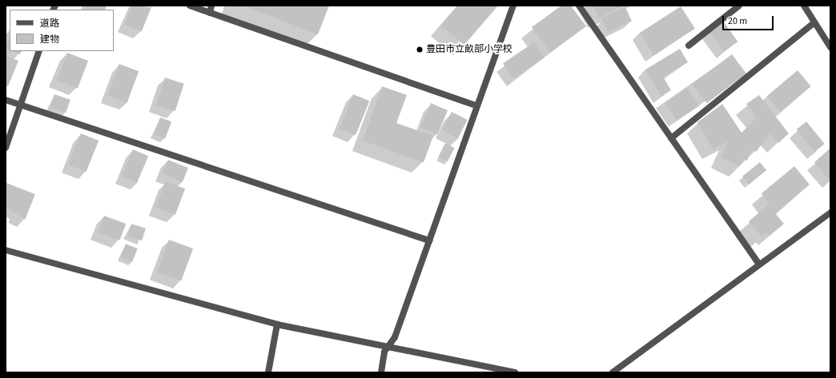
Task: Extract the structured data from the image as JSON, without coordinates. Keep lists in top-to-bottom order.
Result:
{
  "places": ["豊田市立畝部小学校"],
  "legend": ["道路", "建物"],
  "scale_bar": "20 m"
}
